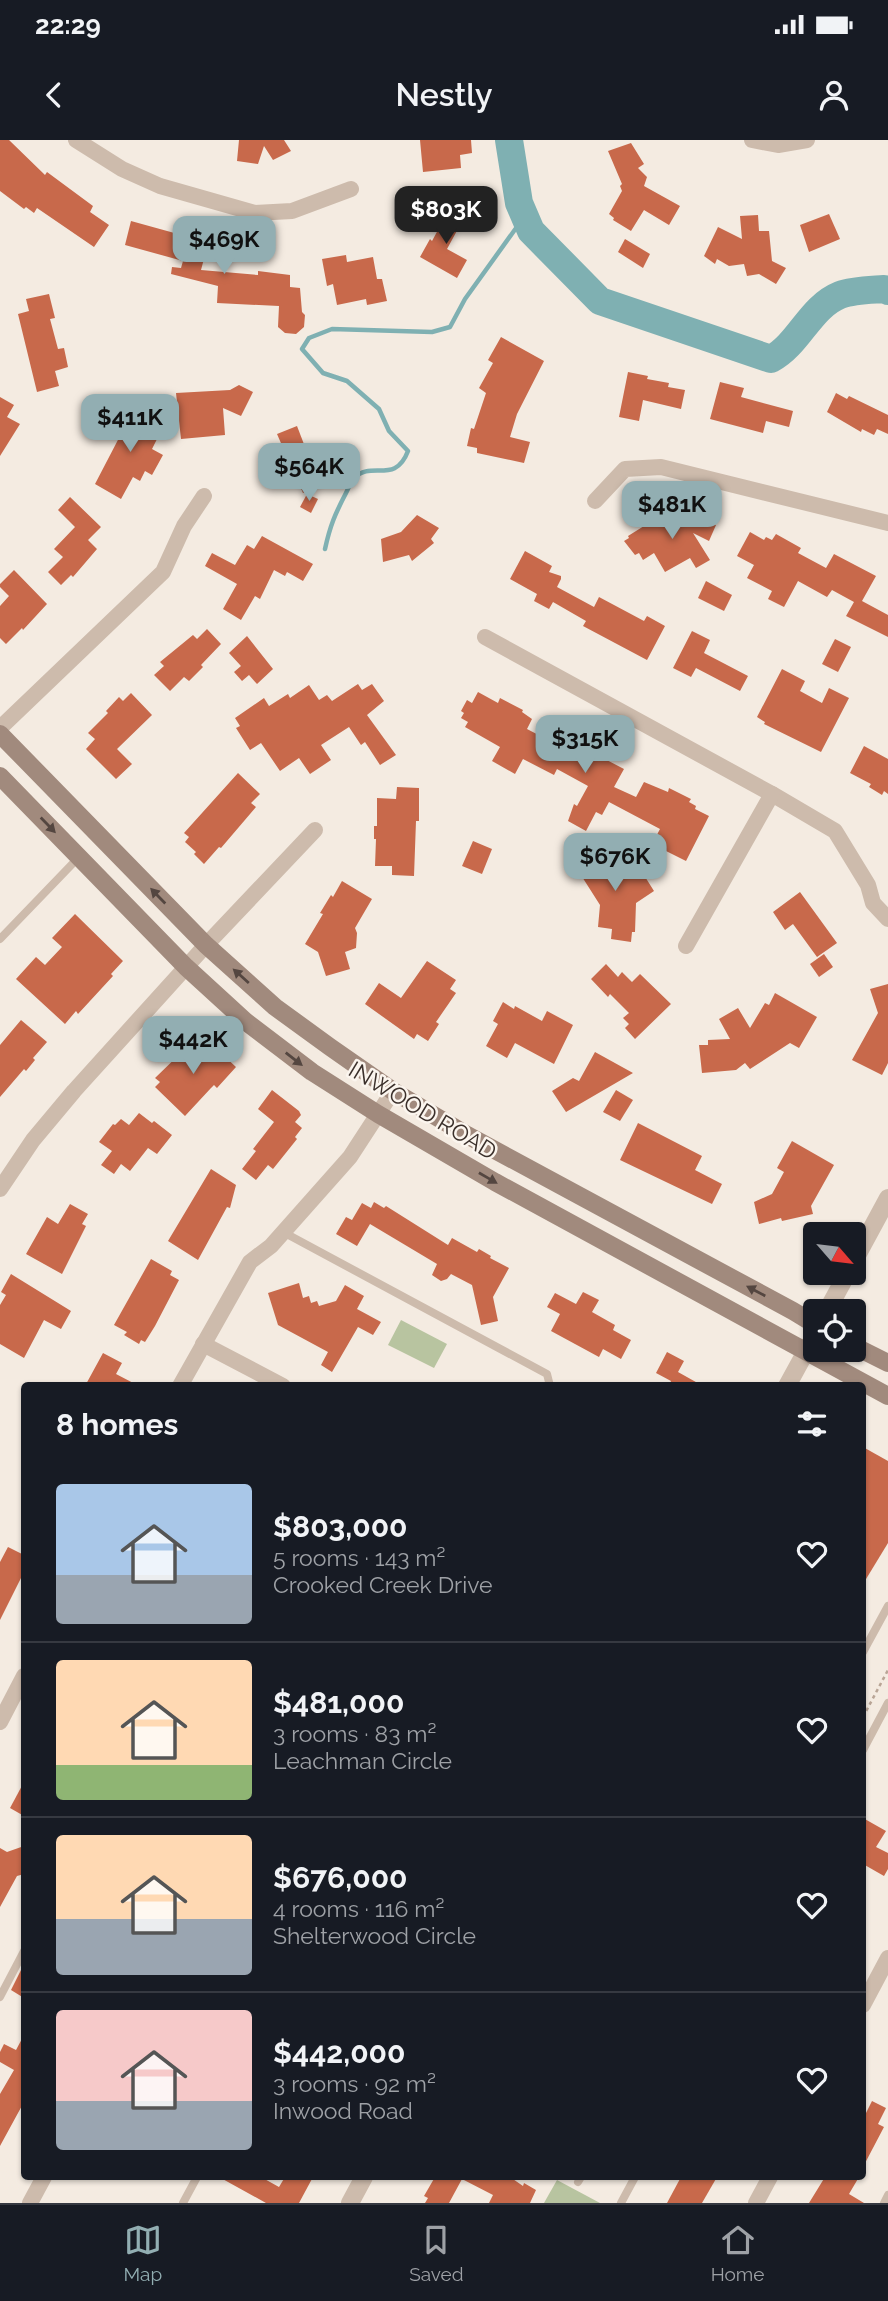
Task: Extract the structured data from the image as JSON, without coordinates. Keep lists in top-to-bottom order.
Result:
{
  "streets": {
    "main road": ["INWOOD ROAD"]
  },
  "north": "bottom right",
  "page": {
    "status": "22:29",
    "header": "Nestly",
    "price": [
      "$803K",
      "$469K",
      "$411K",
      "$564K",
      "$481K",
      "$315K",
      "$676K",
      "$442K"
    ],
    "heading": "8 homes",
    "list": [
      {
        "name": "$803,000",
        "note": "5 rooms · 143 m² · Crooked Creek Drive"
      },
      {
        "name": "$481,000",
        "note": "3 rooms · 83 m² · Leachman Circle"
      },
      {
        "name": "$676,000",
        "note": "4 rooms · 116 m² · Shelterwood Circle"
      },
      {
        "name": "$442,000",
        "note": "3 rooms · 92 m² · Inwood Road"
      }
    ],
    "tabs": ["Map", "Saved", "Home"]
  }
}
